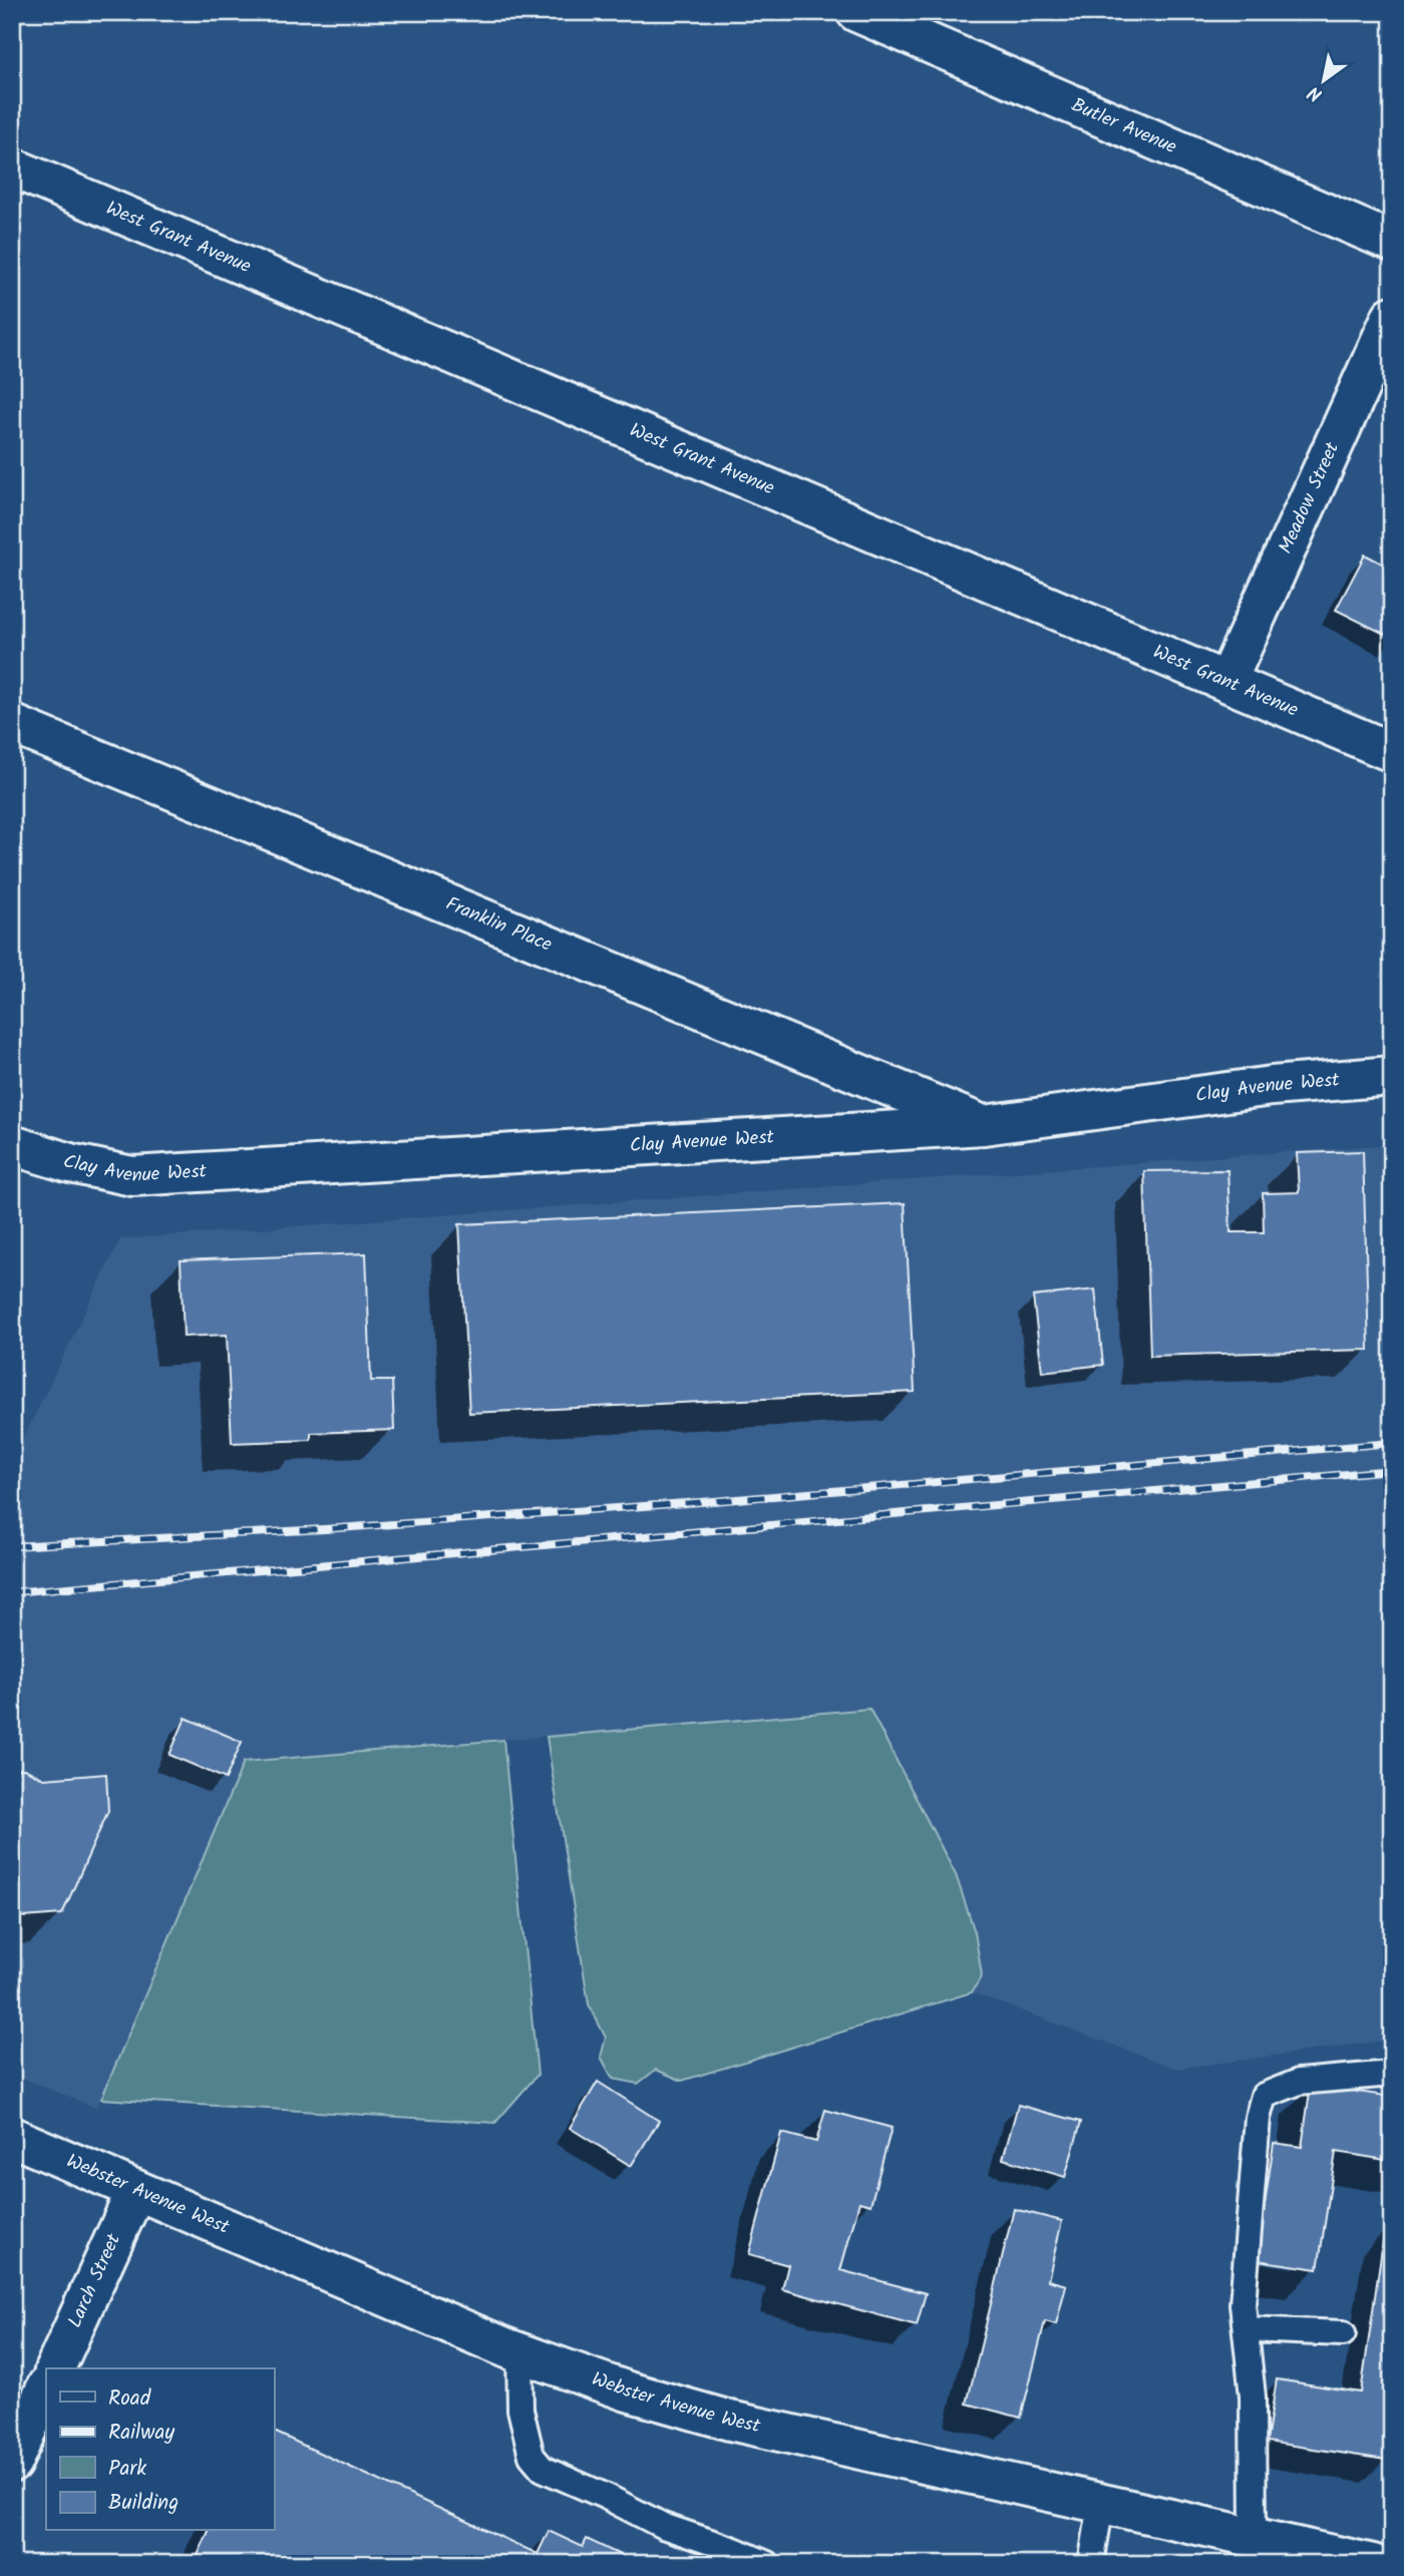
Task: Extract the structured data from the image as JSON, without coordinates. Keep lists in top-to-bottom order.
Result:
{
  "streets": {
    "street": [
      "Butler Avenue",
      "West Grant Avenue",
      "Meadow Street",
      "Franklin Place",
      "Clay Avenue West",
      "Webster Avenue West",
      "Larch Street"
    ]
  },
  "crossings": [
    ["West Grant Avenue", "Meadow Street"],
    ["Franklin Place", "Clay Avenue West"],
    ["Webster Avenue West", "Larch Street"]
  ],
  "legend": [
    "Road",
    "Railway",
    "Park",
    "Building"
  ],
  "north": "bottom left"
}
